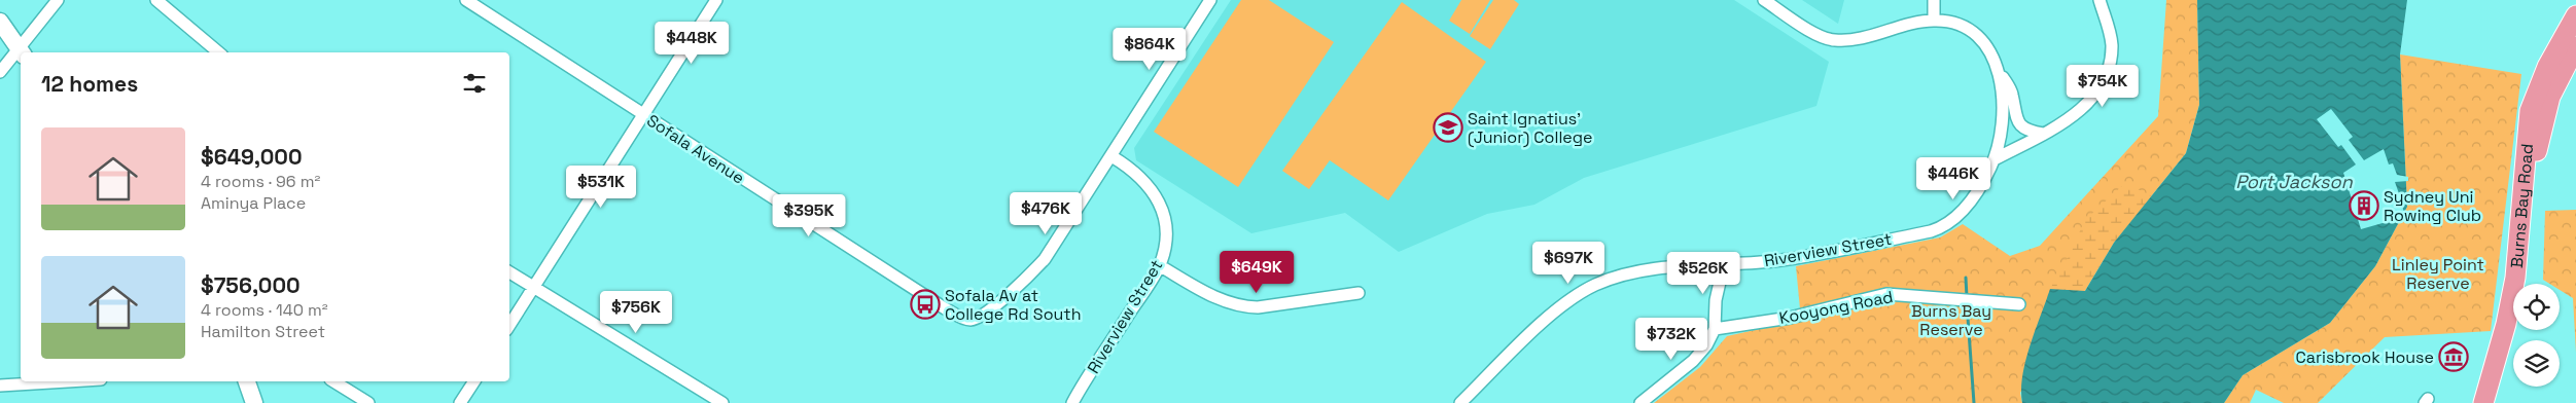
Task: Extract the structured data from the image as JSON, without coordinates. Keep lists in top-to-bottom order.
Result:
{
  "streets": {
    "main road": ["Burns Bay Road"],
    "street": ["Sofala Avenue", "Riverview Street", "Kooyong Road"]
  },
  "crossings": [
    ["Sofala Avenue", "Riverview Street"]
  ],
  "water": ["Port Jackson"],
  "parks": ["Linley Point Reserve", "Burns Bay Reserve"],
  "places": {
    "school or university": ["Saint Ignatius' (Junior) College"],
    "building": ["Sydney Uni Rowing Club"],
    "bus stop": ["Sofala Av at College Rd South"],
    "museum": ["Carisbrook House"]
  },
  "page": {
    "price": [
      "$448K",
      "$864K",
      "$754K",
      "$446K",
      "$531K",
      "$476K",
      "$395K",
      "$697K",
      "$649K",
      "$526K",
      "$756K",
      "$732K"
    ],
    "heading": "12 homes",
    "list": [
      {
        "name": "$649,000",
        "note": "4 rooms · 96 m² · Aminya Place"
      },
      {
        "name": "$756,000",
        "note": "4 rooms · 140 m² · Hamilton Street"
      }
    ]
  }
}
